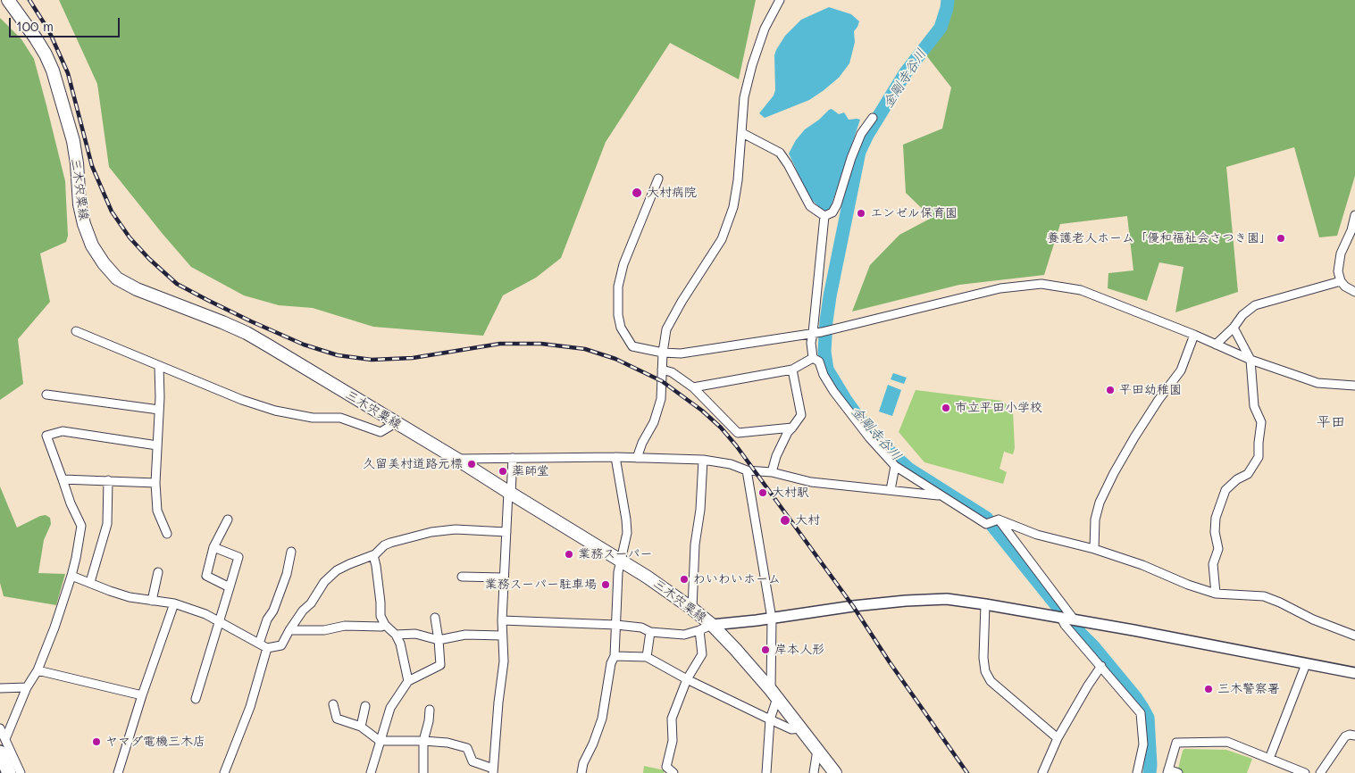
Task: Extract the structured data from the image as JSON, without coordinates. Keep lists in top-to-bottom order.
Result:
{
  "streets": {
    "main road": ["三木宍粟線"]
  },
  "districts": ["平田"],
  "water": ["金剛寺谷川"],
  "places": [
    "大村病院",
    "エンゼル保育園",
    "養護老人ホーム「優和福祉会さつき園」",
    "平田幼稚園",
    "市立平田小学校",
    "久留美村道路元標",
    "薬師堂",
    "大村駅",
    "大村",
    "業務スーパー",
    "わいわいホーム",
    "業務スーパー駐車場",
    "岸本人形",
    "三木警察署",
    "ヤマダ電機三木店"
  ],
  "scale_bar": "100 m"
}
